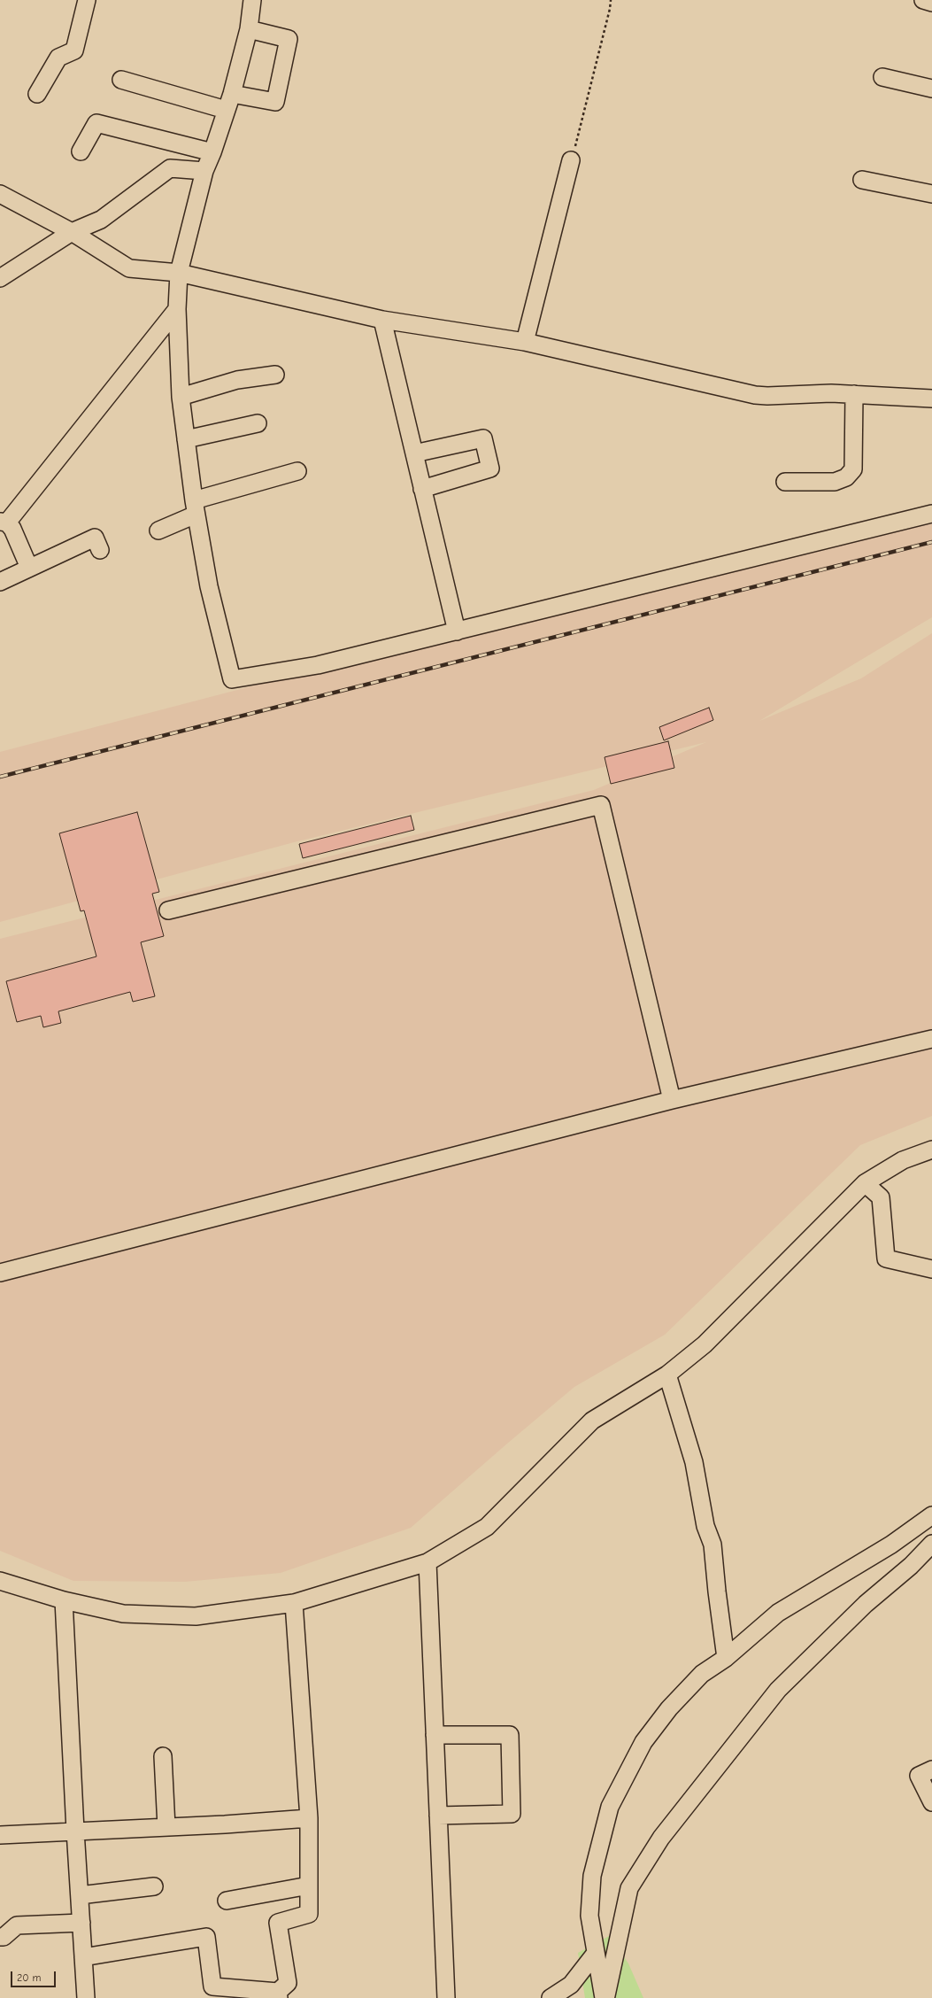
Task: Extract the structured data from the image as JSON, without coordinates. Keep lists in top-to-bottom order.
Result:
{
  "scale_bar": "20 m"
}
